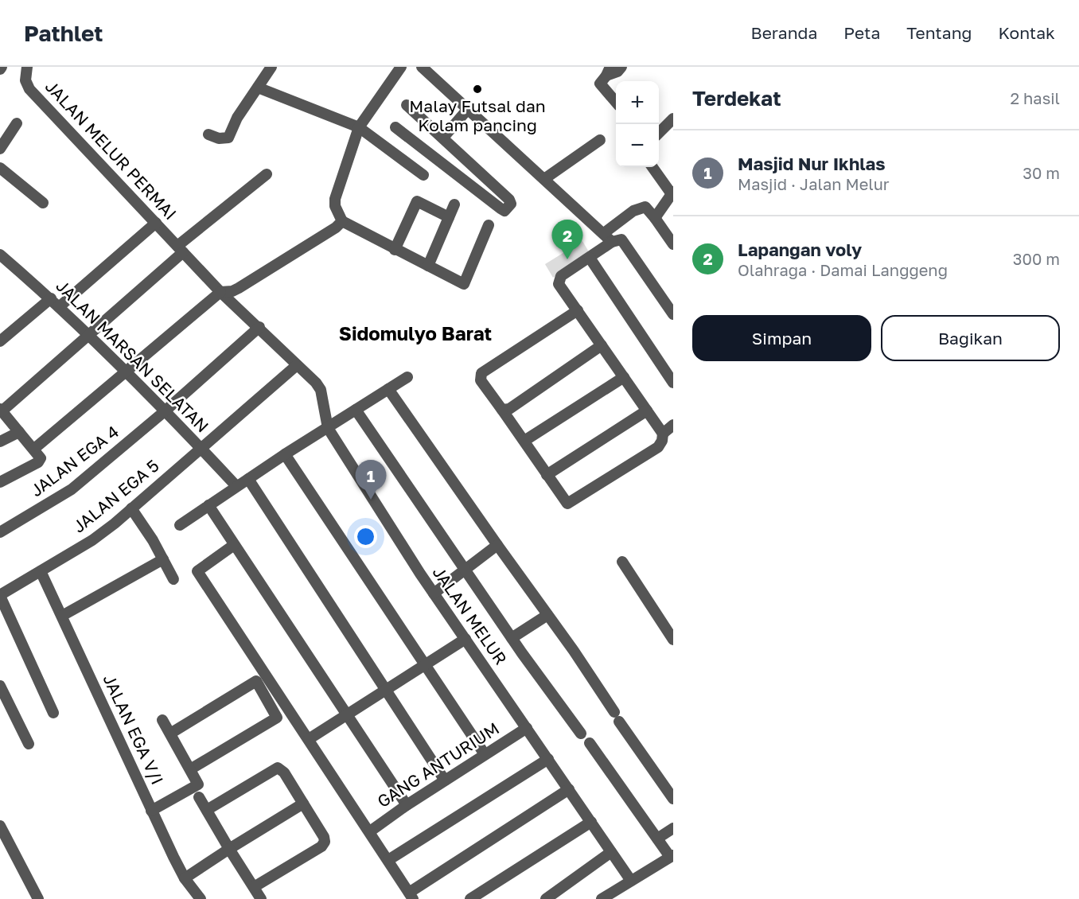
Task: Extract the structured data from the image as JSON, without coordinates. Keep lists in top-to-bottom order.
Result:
{
  "streets": {
    "street": [
      "JALAN MELUR PERMAI",
      "JALAN MARSAN SELATAN",
      "JALAN EGA 4",
      "JALAN EGA 5",
      "JALAN MELUR",
      "JALAN EGA V/I",
      "GANG ANTURIUM"
    ]
  },
  "crossings": [
    ["JALAN MELUR PERMAI", "JALAN MELUR"],
    ["JALAN MARSAN SELATAN", "JALAN EGA 4"],
    ["JALAN MARSAN SELATAN", "JALAN EGA 5"],
    ["JALAN EGA 4", "JALAN MELUR"],
    ["JALAN EGA 5", "JALAN MELUR"],
    ["JALAN EGA 5", "JALAN EGA V/I"],
    ["JALAN MELUR", "GANG ANTURIUM"]
  ],
  "districts": ["Sidomulyo Barat"],
  "places": ["Malay Futsal dan Kolam pancing"],
  "page": {
    "header": "Pathlet",
    "nav": [
      "Beranda",
      "Peta",
      "Tentang",
      "Kontak"
    ],
    "heading": ["Terdekat", "2 hasil"],
    "map_buttons": ["+", "−"],
    "list": [
      {
        "mark": "1",
        "name": "Masjid Nur Ikhlas",
        "note": "Masjid · Jalan Melur",
        "value": "30 m"
      },
      {
        "mark": "2",
        "name": "Lapangan voly",
        "note": "Olahraga · Damai Langgeng",
        "value": "300 m"
      }
    ],
    "pins": ["2", "1"],
    "buttons": ["Simpan", "Bagikan"]
  }
}
